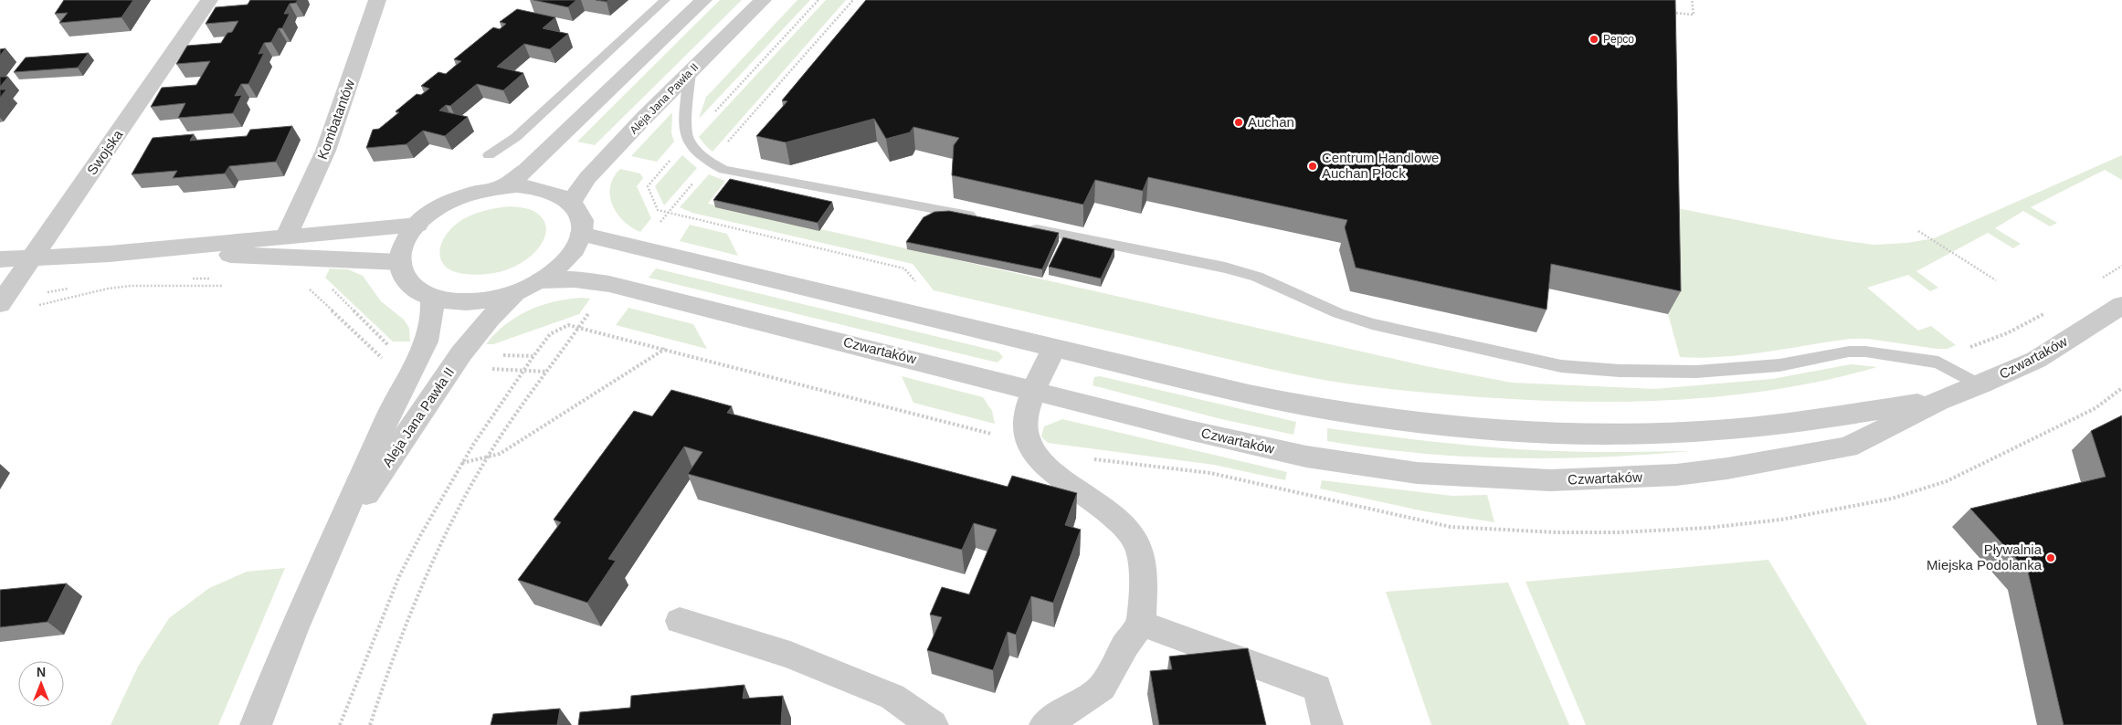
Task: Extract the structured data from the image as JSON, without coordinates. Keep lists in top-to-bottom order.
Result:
{
  "streets": {
    "street": [
      "Aleja Jana Pawła II",
      "Kombatantów",
      "Swojska",
      "Czwartaków"
    ]
  },
  "crossings": [
    ["Aleja Jana Pawła II", "Czwartaków"]
  ],
  "places": [
    "Pepco",
    "Auchan",
    "Centrum Handlowe Auchan Płock",
    "Pływalnia Miejska Podolanka"
  ],
  "north": "top"
}
